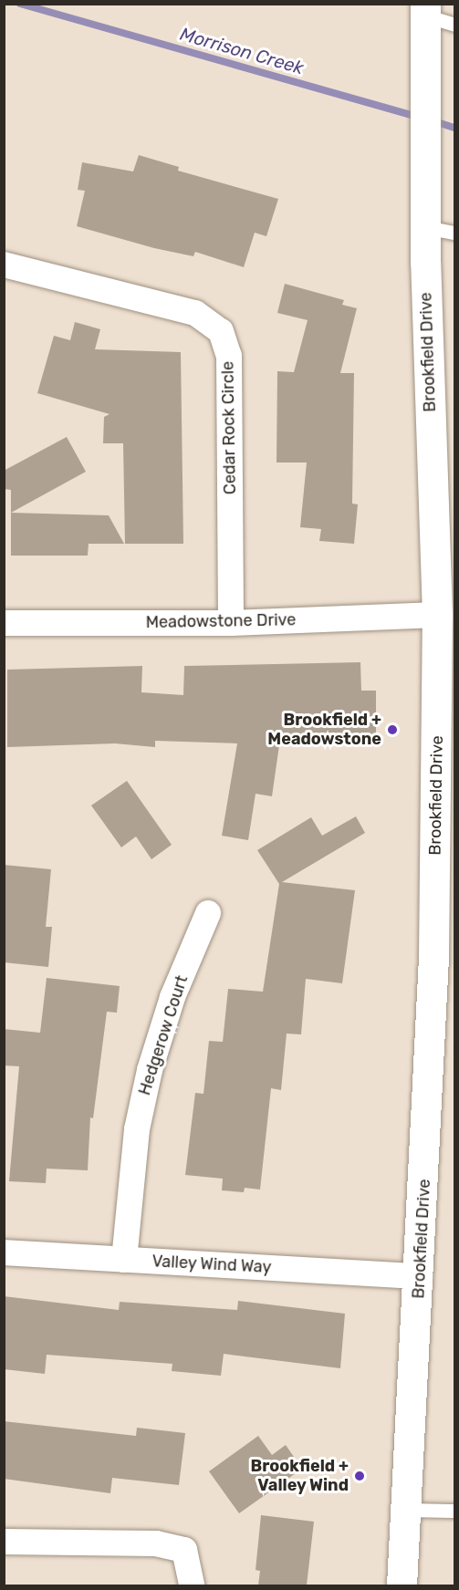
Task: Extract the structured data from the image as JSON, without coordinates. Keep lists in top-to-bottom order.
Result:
{
  "streets": {
    "street": [
      "Brookfield Drive",
      "Cedar Rock Circle",
      "Meadowstone Drive",
      "Hedgerow Court",
      "Valley Wind Way"
    ]
  },
  "crossings": [
    ["Brookfield Drive", "Meadowstone Drive"],
    ["Brookfield Drive", "Valley Wind Way"],
    ["Cedar Rock Circle", "Meadowstone Drive"],
    ["Hedgerow Court", "Valley Wind Way"]
  ],
  "water": ["Morrison Creek"],
  "places": ["Brookfield + Meadowstone", "Brookfield + Valley Wind"]
}
